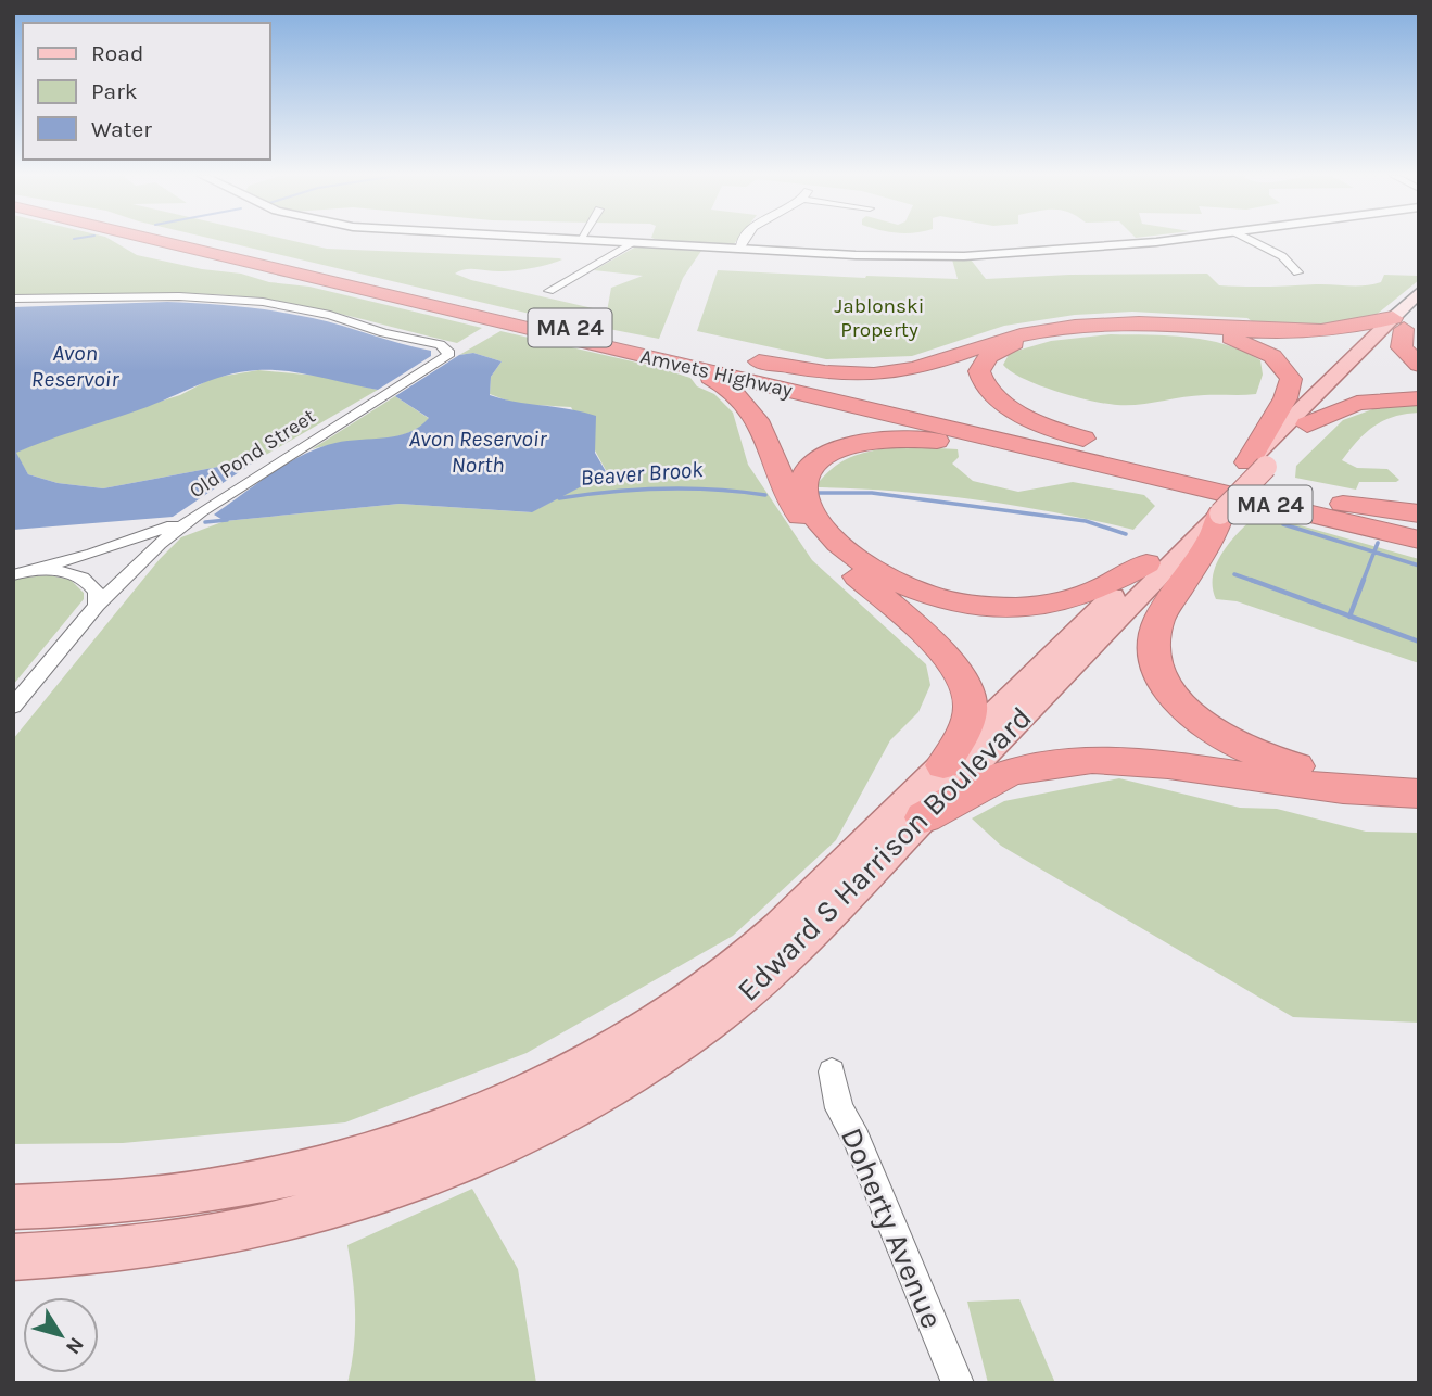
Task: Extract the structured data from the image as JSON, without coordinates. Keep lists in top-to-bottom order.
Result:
{
  "streets": {
    "highway": ["MA 24", "Amvets Highway"],
    "main road": ["Edward S Harrison Boulevard"],
    "street": ["Old Pond Street", "Doherty Avenue"]
  },
  "water": ["Avon Reservoir", "Avon Reservoir North", "Beaver Brook"],
  "parks": ["Jablonski Property"],
  "legend": ["Road", "Park", "Water"],
  "north": "bottom right"
}
